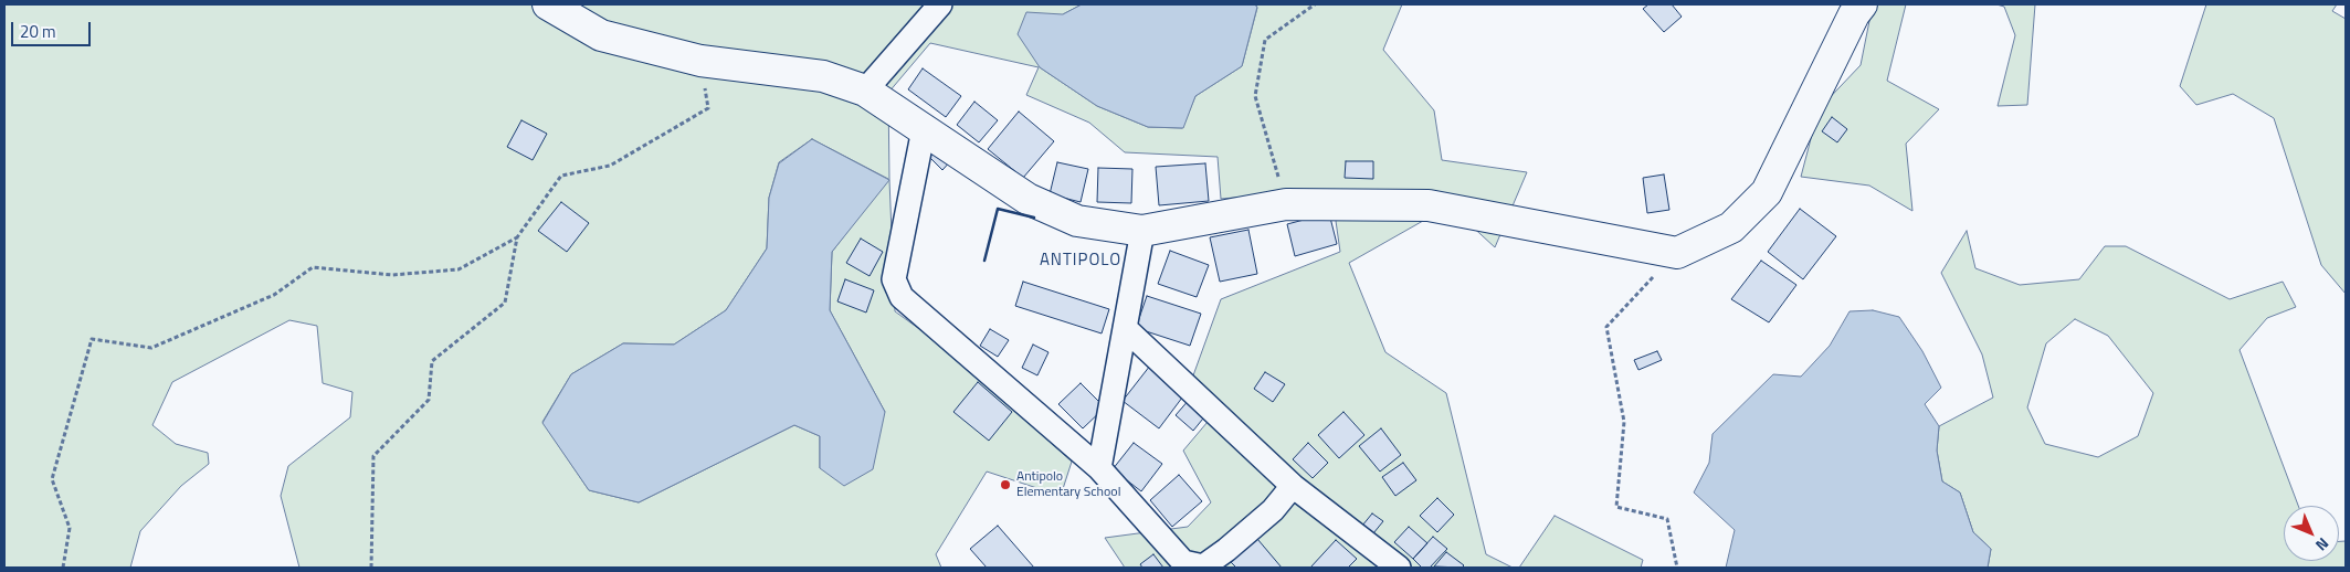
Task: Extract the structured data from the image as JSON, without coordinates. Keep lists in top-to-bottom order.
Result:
{
  "districts": ["ANTIPOLO"],
  "places": ["Antipolo Elementary School"],
  "scale_bar": "20 m",
  "north": "bottom right"
}
